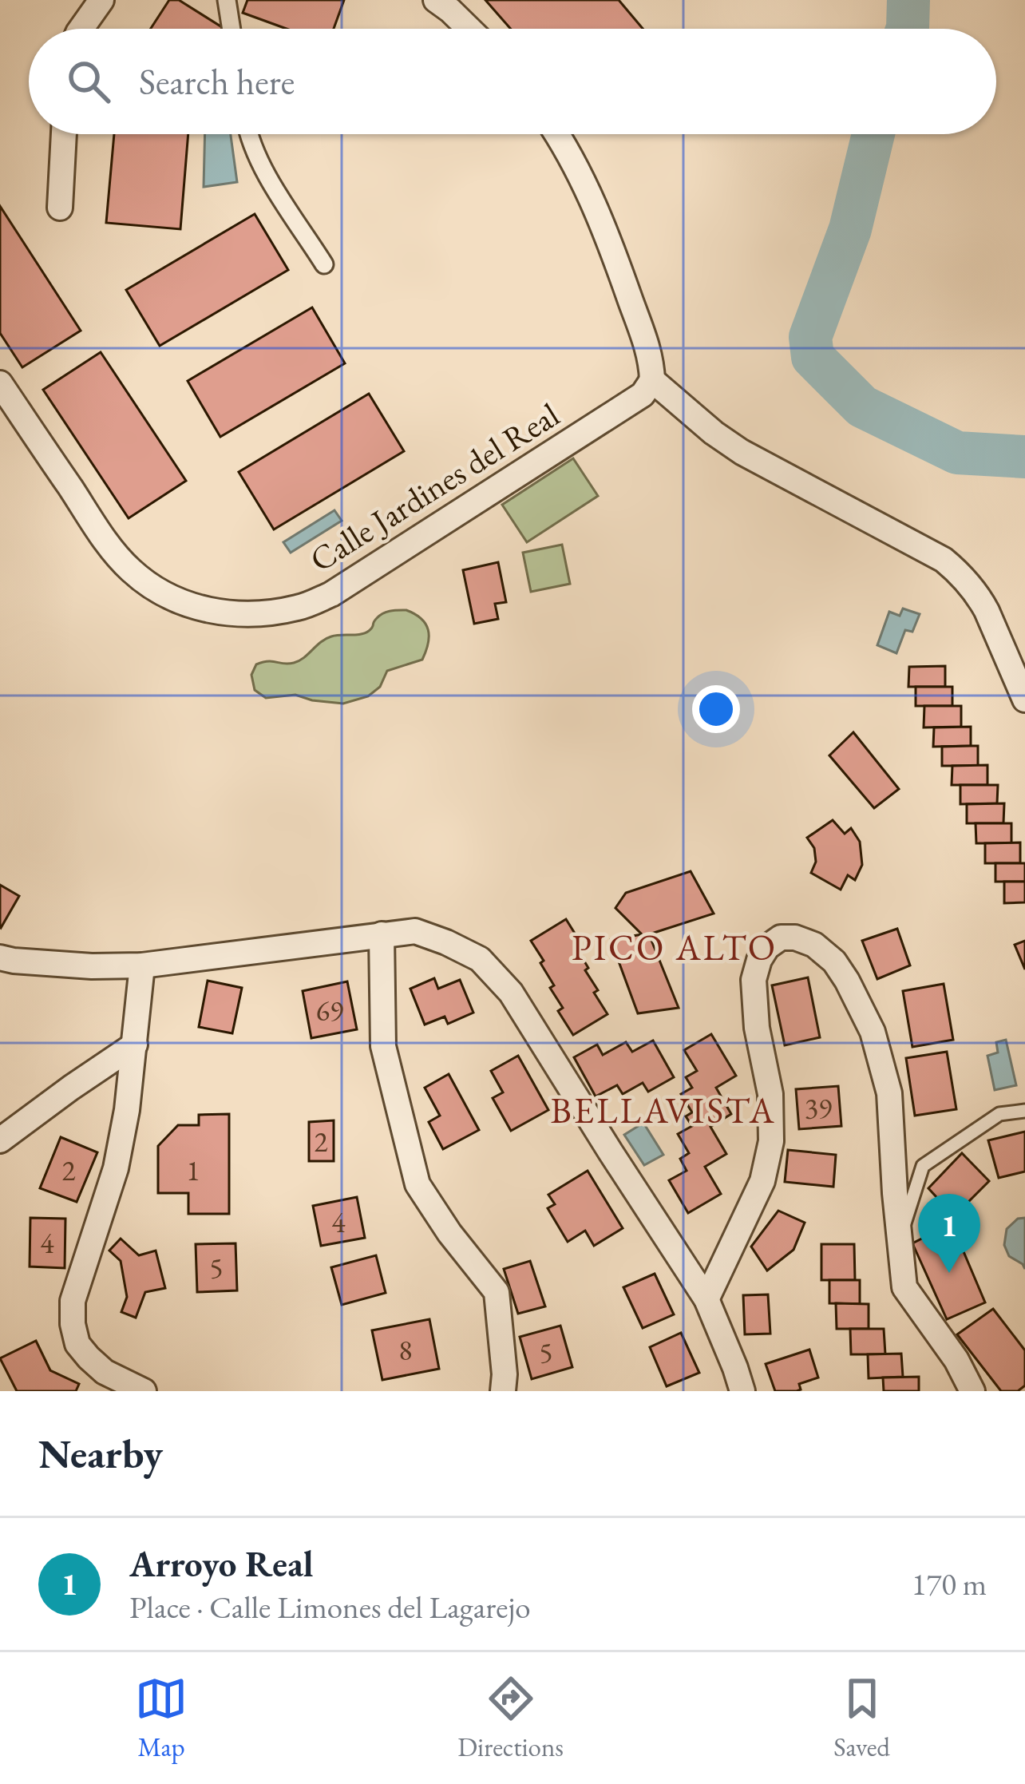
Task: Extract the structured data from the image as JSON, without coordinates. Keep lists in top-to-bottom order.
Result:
{
  "streets": {
    "street": ["Calle Jardines del Real"]
  },
  "districts": ["PICO ALTO", "BELLAVISTA"],
  "house_numbers": [
    "69",
    "39",
    "2",
    "2",
    "1",
    "4",
    "4",
    "5",
    "8",
    "5"
  ],
  "page": {
    "search": "Search here",
    "pins": "1",
    "heading": "Nearby",
    "list": [
      {
        "mark": "1",
        "name": "Arroyo Real",
        "note": "Place · Calle Limones del Lagarejo",
        "value": "170 m"
      }
    ],
    "nav": ["Map", "Directions", "Saved"]
  }
}
